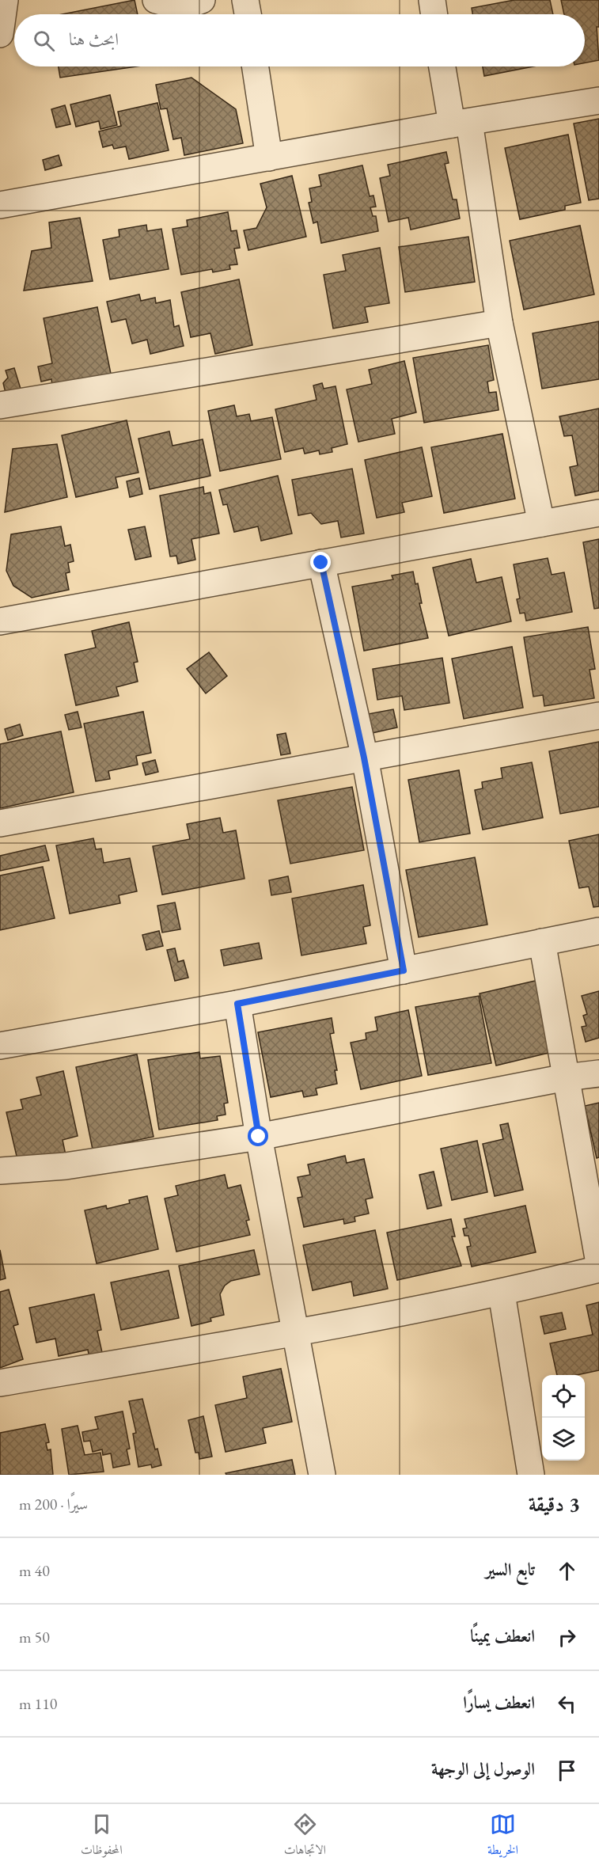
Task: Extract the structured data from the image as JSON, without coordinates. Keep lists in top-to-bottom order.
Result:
{
  "page": {
    "search": "ابحث هنا",
    "heading": ["3 دقيقة", "سيرًا · 200 m"],
    "list": [
      ["تابع السير", "40 m"],
      ["انعطف يمينًا", "50 m"],
      ["انعطف يسارًا", "110 m"],
      "الوصول إلى الوجهة"
    ],
    "nav": ["الخريطة", "الاتجاهات", "المحفوظات"]
  }
}
